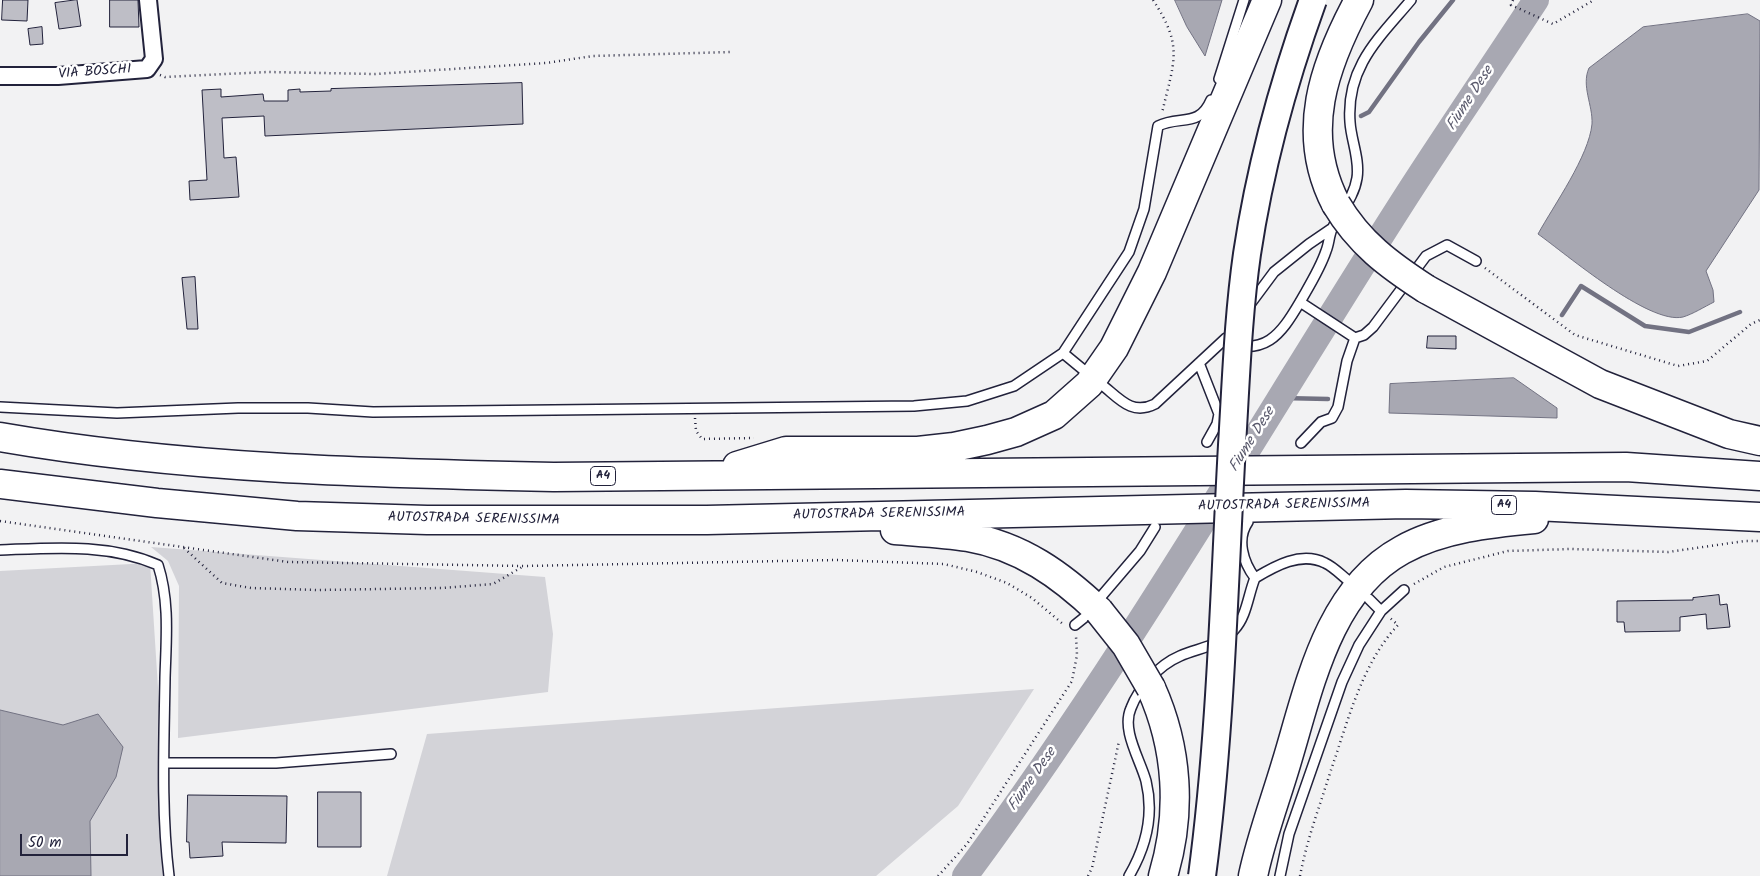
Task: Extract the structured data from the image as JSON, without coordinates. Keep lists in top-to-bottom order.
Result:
{
  "streets": {
    "highway": ["A4", "AUTOSTRADA SERENISSIMA"],
    "street": ["VIA BOSCHI"]
  },
  "water": ["Fiume Dese"],
  "scale_bar": "50 m"
}
